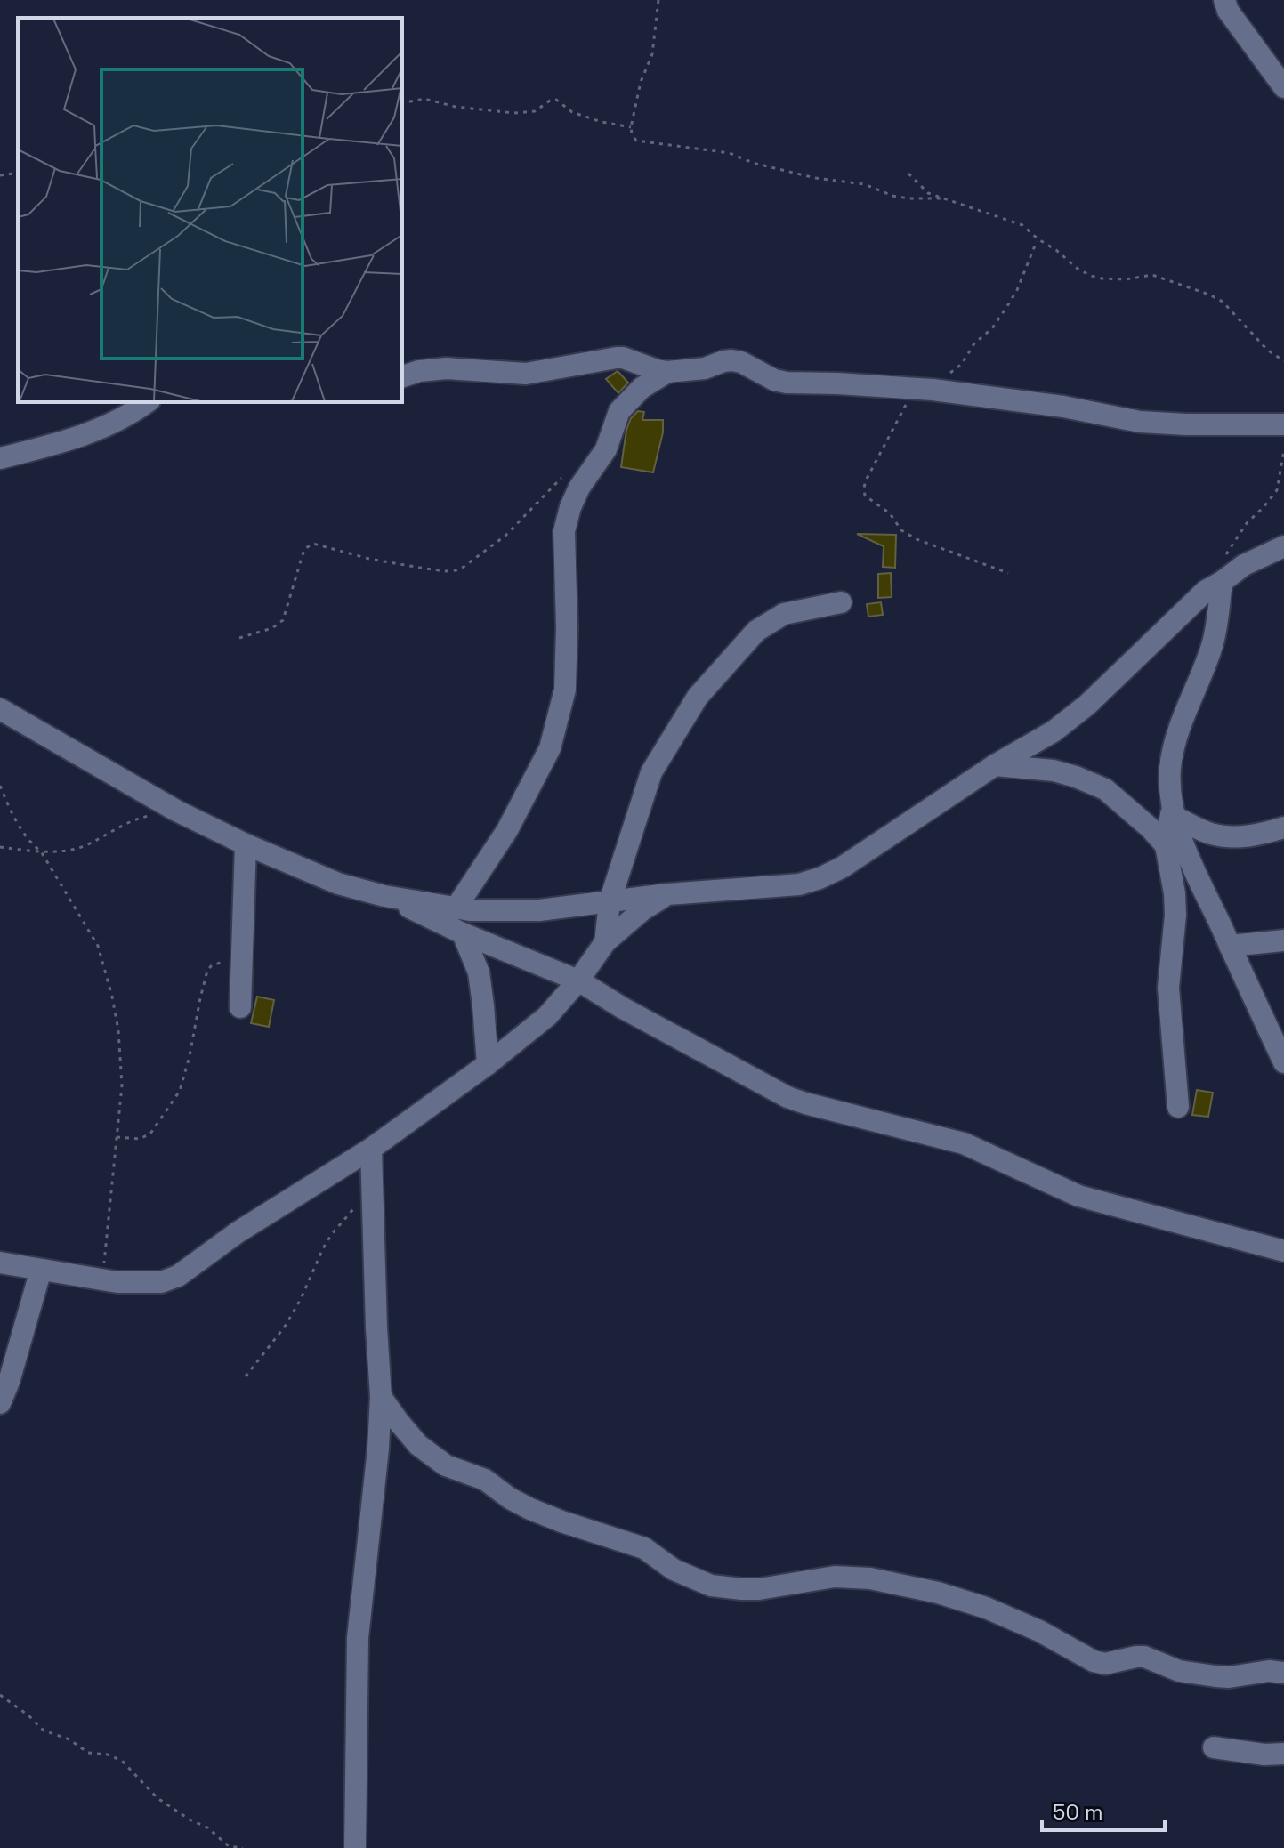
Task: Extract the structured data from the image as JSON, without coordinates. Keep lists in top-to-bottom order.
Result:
{
  "scale_bar": "50 m"
}
